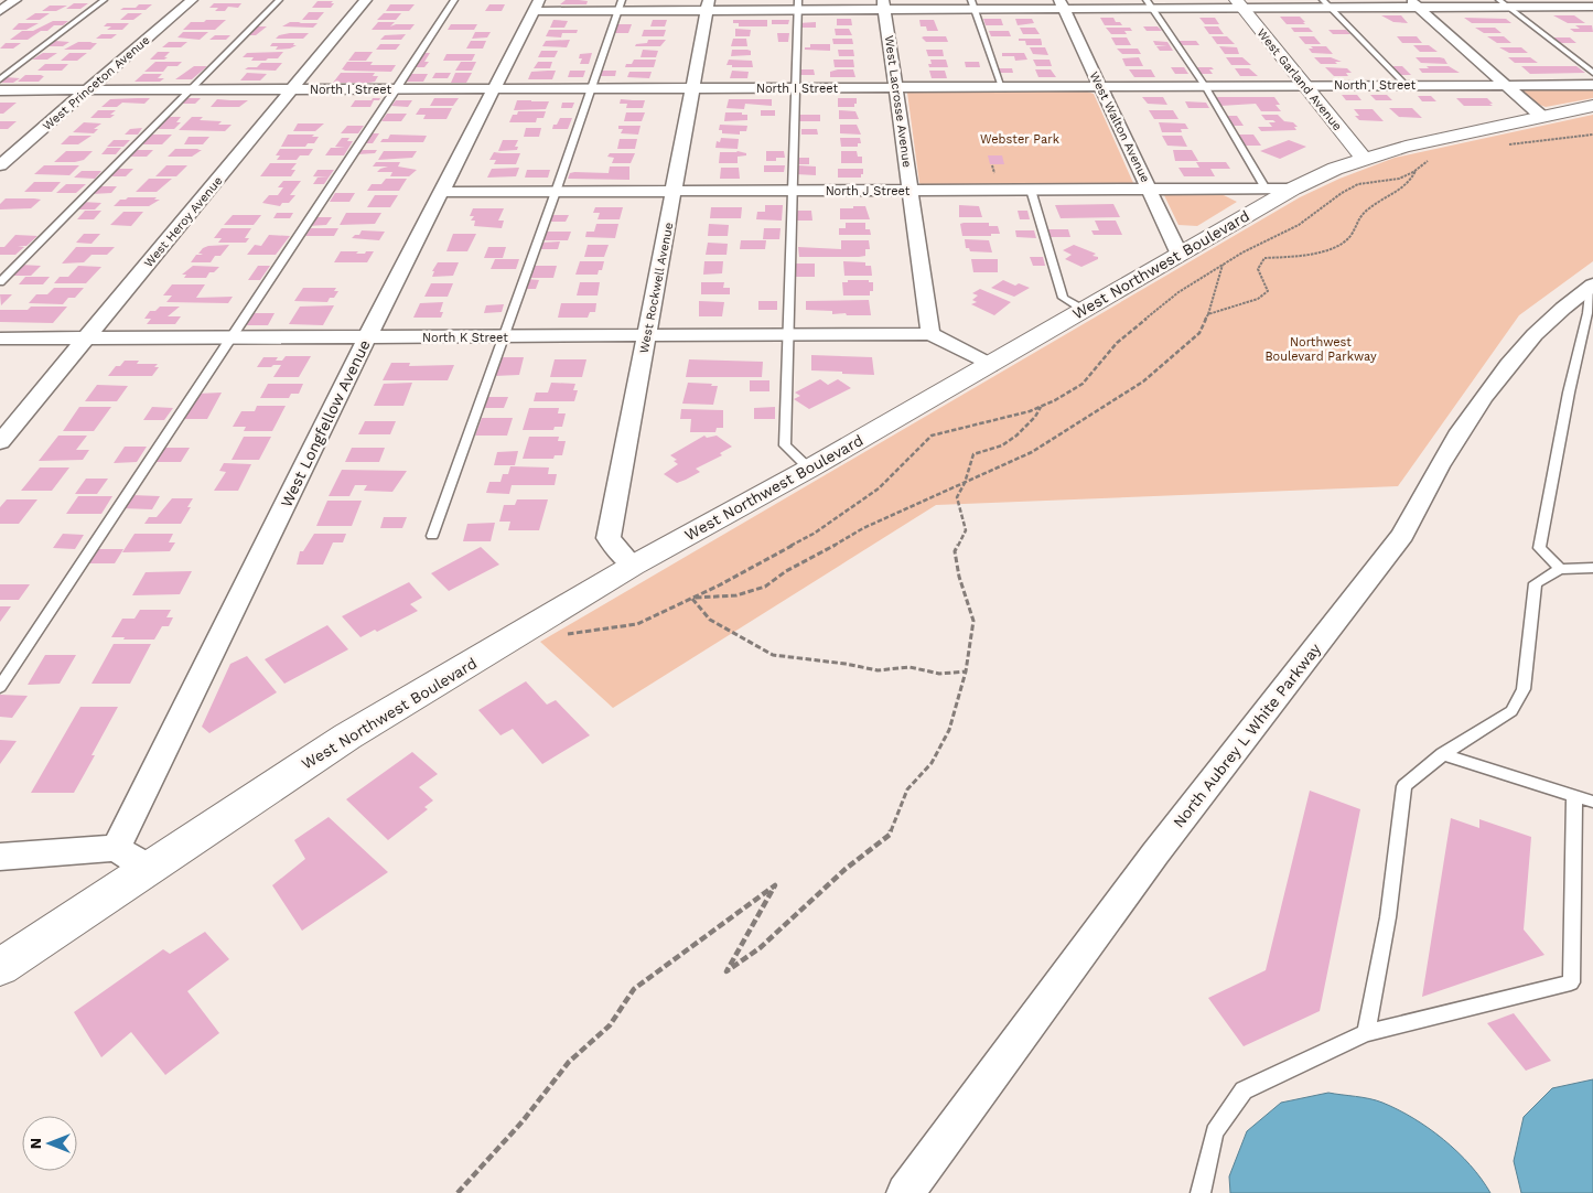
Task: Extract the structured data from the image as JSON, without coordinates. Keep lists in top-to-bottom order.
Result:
{
  "streets": {
    "main road": ["West Garland Avenue", "West Northwest Boulevard"],
    "street": [
      "West Princeton Avenue",
      "North I Street",
      "West Lacrosse Avenue",
      "West Walton Avenue",
      "North J Street",
      "West Heroy Avenue",
      "West Rockwell Avenue",
      "North K Street",
      "West Longfellow Avenue",
      "North Aubrey L White Parkway"
    ]
  },
  "crossings": [
    ["West Garland Avenue", "North I Street"],
    ["West Garland Avenue", "West Northwest Boulevard"],
    ["West Princeton Avenue", "North I Street"],
    ["North I Street", "West Lacrosse Avenue"],
    ["North I Street", "West Walton Avenue"],
    ["North I Street", "West Heroy Avenue"],
    ["North I Street", "West Rockwell Avenue"],
    ["North I Street", "West Longfellow Avenue"],
    ["West Lacrosse Avenue", "North J Street"],
    ["West Lacrosse Avenue", "North K Street"],
    ["West Walton Avenue", "North J Street"],
    ["West Walton Avenue", "West Northwest Boulevard"],
    ["North J Street", "West Northwest Boulevard"],
    ["North J Street", "West Rockwell Avenue"],
    ["North J Street", "West Longfellow Avenue"],
    ["West Heroy Avenue", "North K Street"],
    ["West Northwest Boulevard", "West Rockwell Avenue"],
    ["West Rockwell Avenue", "North K Street"],
    ["North K Street", "West Longfellow Avenue"]
  ],
  "parks": ["Webster Park", "Northwest Boulevard Parkway"],
  "north": "left"
}
